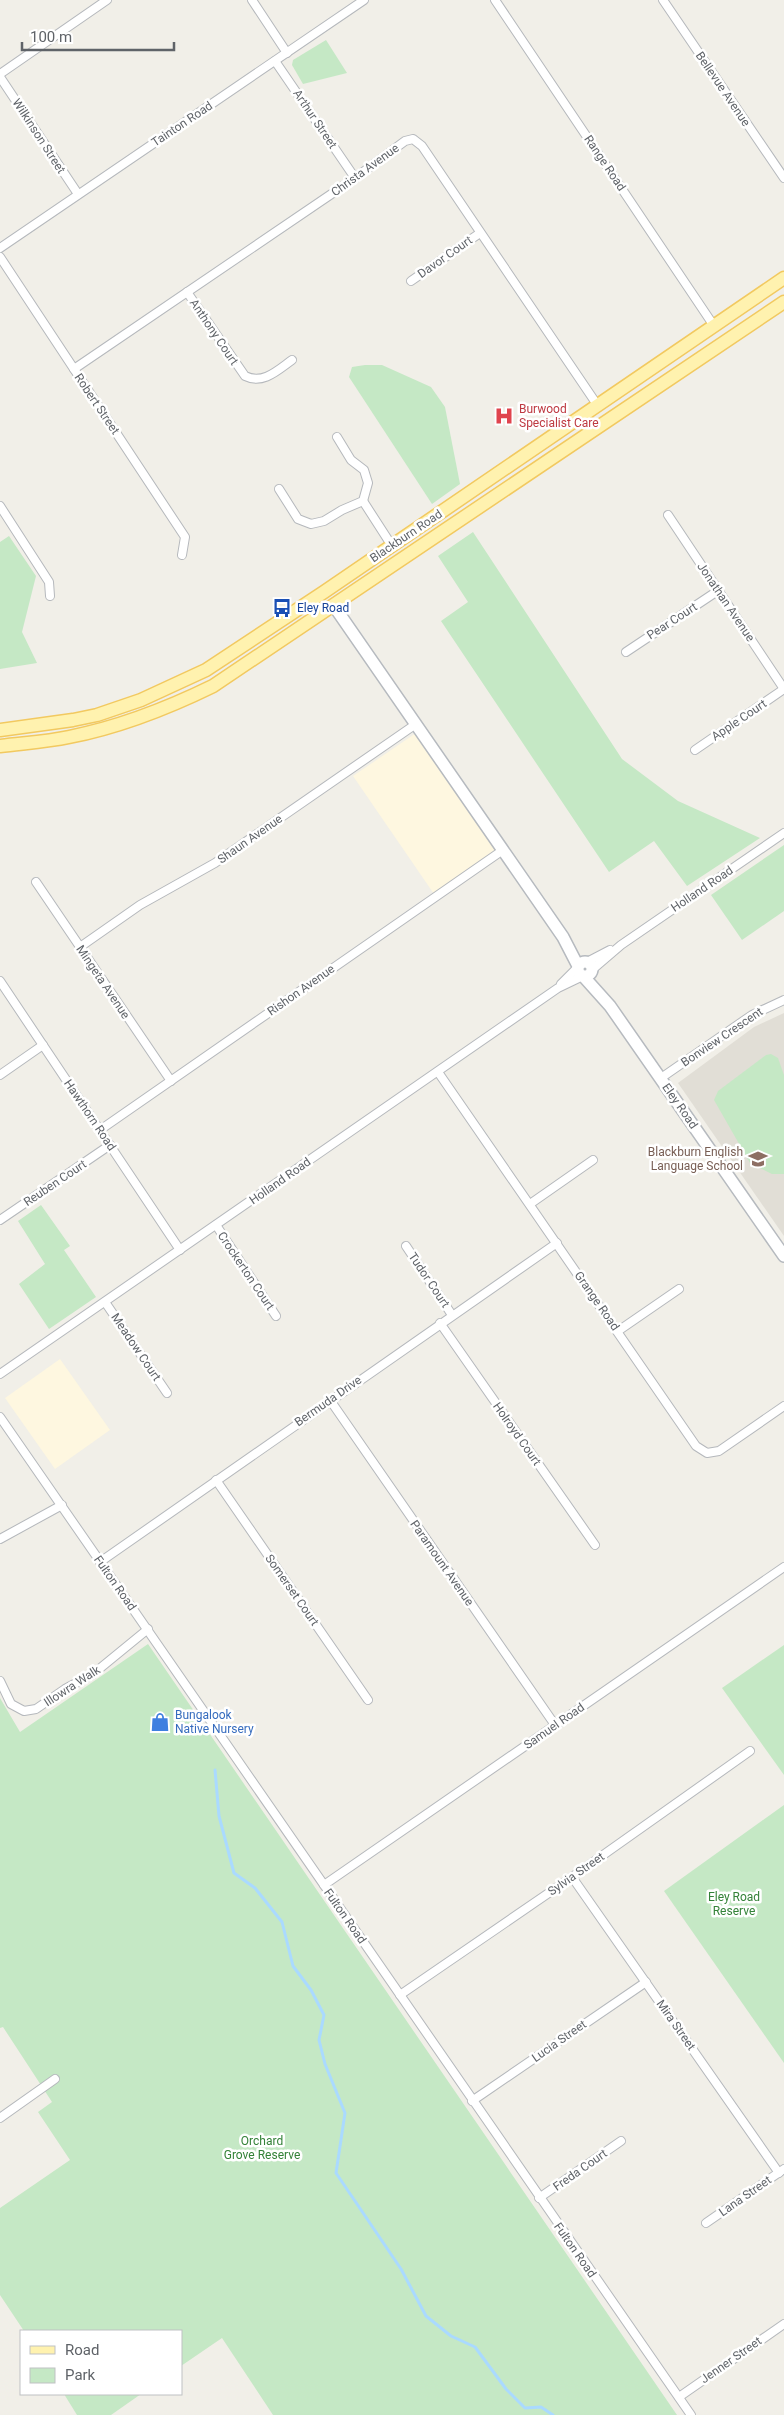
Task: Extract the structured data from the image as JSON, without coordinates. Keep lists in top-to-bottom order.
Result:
{
  "streets": {
    "main road": ["Blackburn Road", "Eley Road"],
    "street": [
      "Bellevue Avenue",
      "Arthur Street",
      "Tainton Road",
      "Wilkinson Street",
      "Range Road",
      "Christa Avenue",
      "Davor Court",
      "Anthony Court",
      "Robert Street",
      "Jonathan Avenue",
      "Pear Court",
      "Apple Court",
      "Shaun Avenue",
      "Holland Road",
      "Mingeta Avenue",
      "Rishon Avenue",
      "Bonview Crescent",
      "Hawthorn Road",
      "Reuben Court",
      "Crockerton Court",
      "Tudor Court",
      "Grange Road",
      "Meadow Court",
      "Bermuda Drive",
      "Holroyd Court",
      "Paramount Avenue",
      "Fulton Road",
      "Somerset Court",
      "Illowra Walk",
      "Samuel Road",
      "Sylvia Street",
      "Mira Street",
      "Lucia Street",
      "Freda Court",
      "Lana Street",
      "Jenner Street"
    ]
  },
  "crossings": [
    ["Arthur Street", "Tainton Road"],
    ["Arthur Street", "Christa Avenue"],
    ["Tainton Road", "Wilkinson Street"],
    ["Range Road", "Blackburn Road"],
    ["Christa Avenue", "Davor Court"],
    ["Christa Avenue", "Anthony Court"],
    ["Christa Avenue", "Robert Street"],
    ["Christa Avenue", "Blackburn Road"],
    ["Blackburn Road", "Eley Road"],
    ["Jonathan Avenue", "Pear Court"],
    ["Jonathan Avenue", "Apple Court"],
    ["Shaun Avenue", "Mingeta Avenue"],
    ["Shaun Avenue", "Eley Road"],
    ["Holland Road", "Eley Road"],
    ["Holland Road", "Hawthorn Road"],
    ["Holland Road", "Crockerton Court"],
    ["Holland Road", "Grange Road"],
    ["Holland Road", "Meadow Court"],
    ["Mingeta Avenue", "Rishon Avenue"],
    ["Rishon Avenue", "Eley Road"],
    ["Rishon Avenue", "Hawthorn Road"],
    ["Bonview Crescent", "Eley Road"],
    ["Hawthorn Road", "Reuben Court"],
    ["Tudor Court", "Bermuda Drive"],
    ["Grange Road", "Bermuda Drive"],
    ["Bermuda Drive", "Holroyd Court"],
    ["Bermuda Drive", "Paramount Avenue"],
    ["Bermuda Drive", "Fulton Road"],
    ["Bermuda Drive", "Somerset Court"],
    ["Paramount Avenue", "Samuel Road"],
    ["Fulton Road", "Illowra Walk"],
    ["Fulton Road", "Samuel Road"],
    ["Fulton Road", "Sylvia Street"],
    ["Fulton Road", "Lucia Street"],
    ["Fulton Road", "Freda Court"],
    ["Fulton Road", "Jenner Street"],
    ["Sylvia Street", "Mira Street"],
    ["Mira Street", "Lucia Street"],
    ["Mira Street", "Lana Street"]
  ],
  "parks": ["Eley Road Reserve", "Orchard Grove Reserve"],
  "places": {
    "hospital": ["Burwood Specialist Care"],
    "bus stop": ["Eley Road"],
    "school or university": ["Blackburn English Language School"],
    "shop": ["Bungalook Native Nursery"]
  },
  "legend": ["Road", "Park"],
  "scale_bar": "100 m"
}
